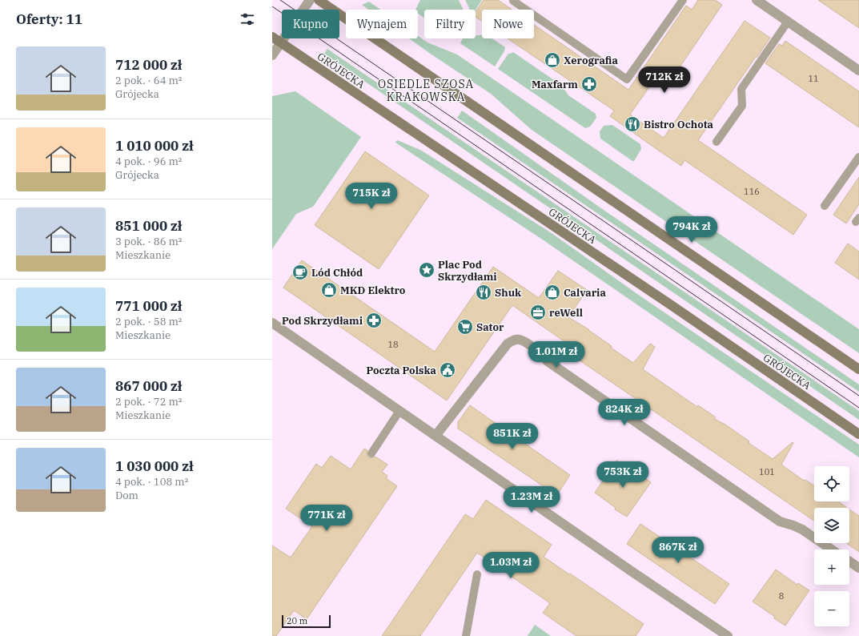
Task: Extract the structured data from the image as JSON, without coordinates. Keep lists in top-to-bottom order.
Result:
{
  "streets": {
    "main road": ["GRÓJECKA"]
  },
  "districts": ["OSIEDLE SZOSA KRAKOWSKA"],
  "places": {
    "shop": ["Xerografia", "MKD Elektro", "Calvaria"],
    "pharmacy": ["Maxfarm", "Pod Skrzydłami"],
    "restaurant": ["Bistro Ochota", "Shuk"],
    "place": ["Plac Pod Skrzydłami"],
    "cafe": ["Lód Chłód"],
    "office": ["reWell"],
    "supermarket": ["Sator"],
    "public building": ["Poczta Polska"]
  },
  "house_numbers": [
    "11",
    "116",
    "18",
    "101",
    "8"
  ],
  "scale_bar": "20 m",
  "page": {
    "heading": "Oferty: 11",
    "chip": [
      "Kupno",
      "Wynajem",
      "Filtry",
      "Nowe"
    ],
    "list": [
      {
        "name": "712 000 zł",
        "note": "2 pok. · 64 m² · Grójecka"
      },
      {
        "name": "1 010 000 zł",
        "note": "4 pok. · 96 m² · Grójecka"
      },
      {
        "name": "851 000 zł",
        "note": "3 pok. · 86 m² · Mieszkanie"
      },
      {
        "name": "771 000 zł",
        "note": "2 pok. · 58 m² · Mieszkanie"
      },
      {
        "name": "867 000 zł",
        "note": "2 pok. · 72 m² · Mieszkanie"
      },
      {
        "name": "1 030 000 zł",
        "note": "4 pok. · 108 m² · Dom"
      }
    ],
    "price": [
      "712K zł",
      "715K zł",
      "794K zł",
      "1.01M zł",
      "824K zł",
      "851K zł",
      "753K zł",
      "1.23M zł",
      "771K zł",
      "867K zł",
      "1.03M zł"
    ],
    "map_buttons": ["+", "−"],
    "scale": "20 m"
  }
}
